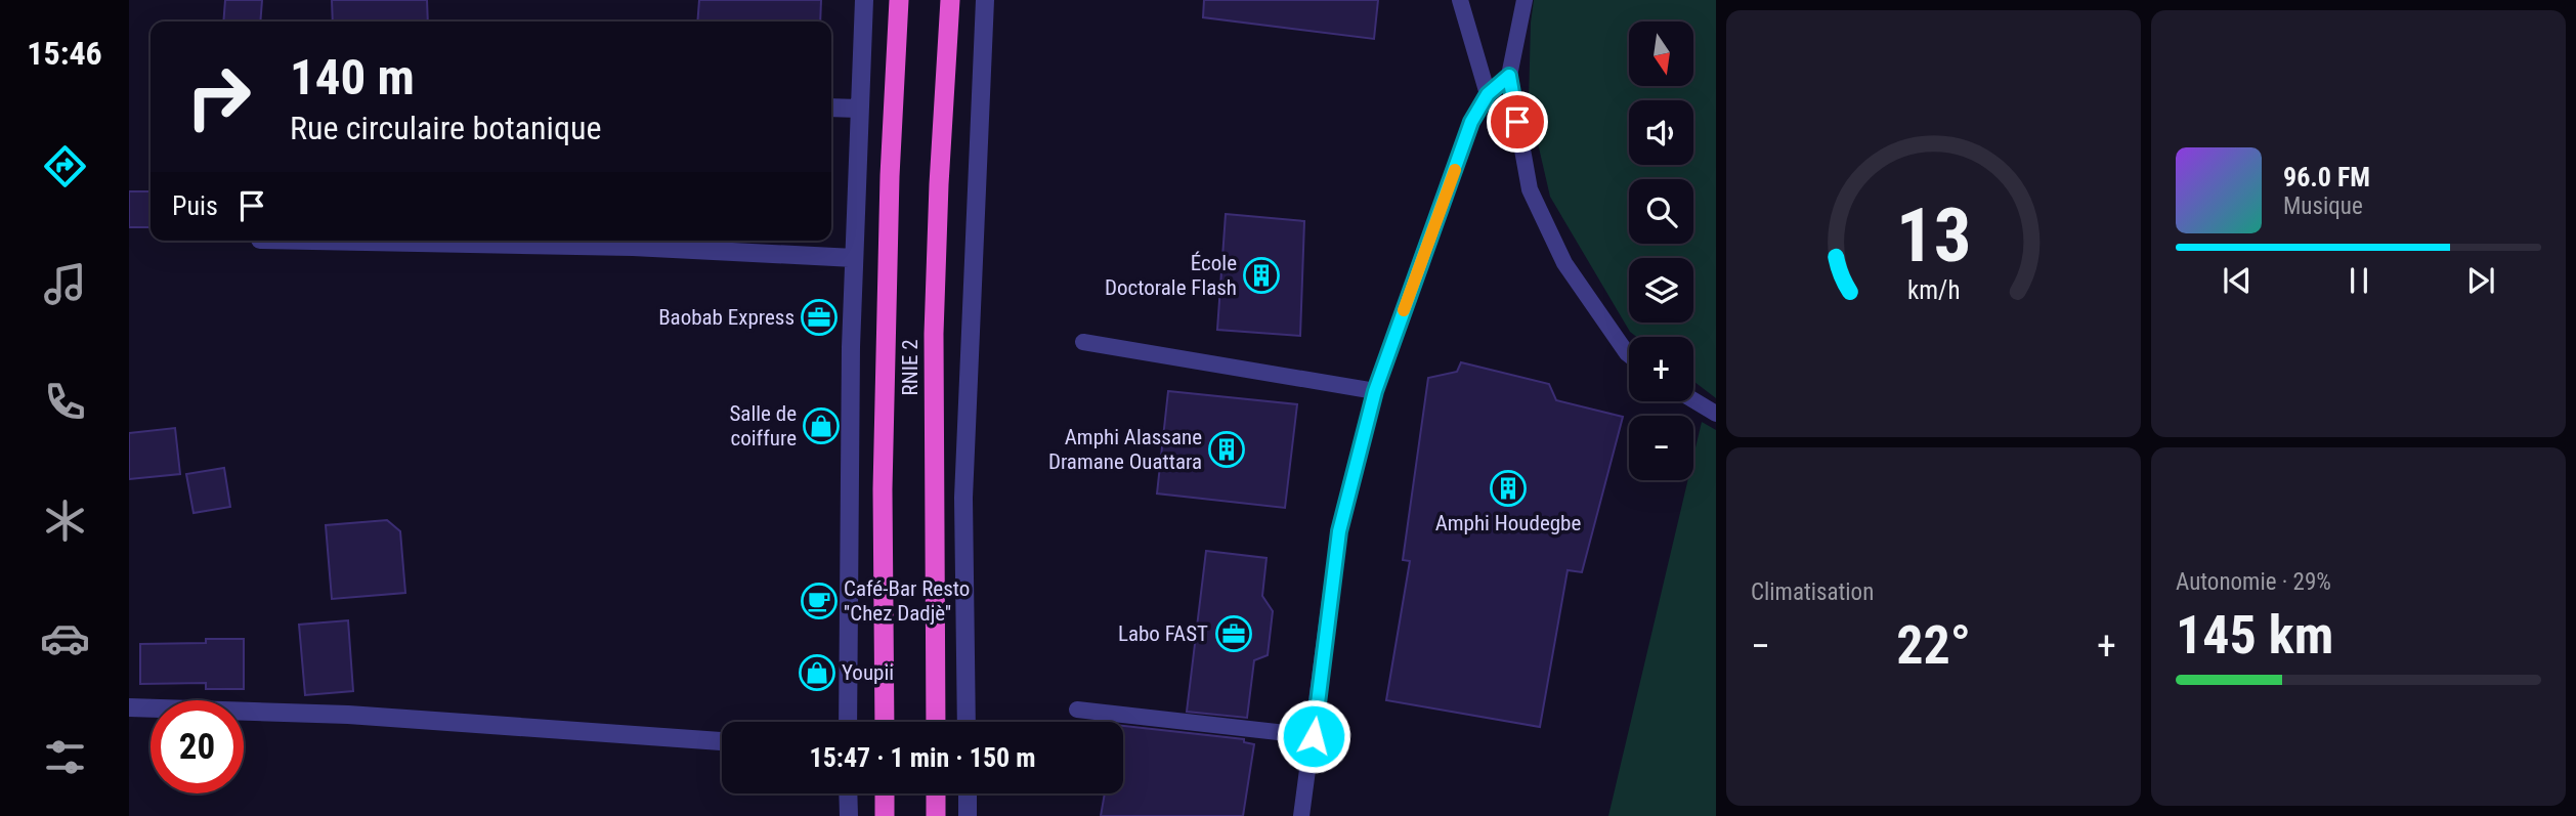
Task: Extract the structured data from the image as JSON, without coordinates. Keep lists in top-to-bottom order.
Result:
{
  "streets": {
    "highway": ["RNIE 2"]
  },
  "places": {
    "building": ["École Doctorale Flash", "Amphi Alassane Dramane Ouattara", "Amphi Houdegbe"],
    "office": ["Baobab Express", "Labo FAST"],
    "shop": ["Salle de coiffure", "Youpii"],
    "cafe": ["Café-Bar Resto ''Chez Dadjè''"]
  },
  "north": "bottom",
  "page": {
    "tabs": "15:46",
    "map_buttons": ["+", "−"],
    "turn": ["140 m", "Rue circulaire botanique"],
    "song": ["96.0 FM", "Musique"],
    "then": "Puis",
    "tile": [
      "Climatisation",
      ["Autonomie · 29%", "145 km"]
    ],
    "heat": ["−", "22°", "+"],
    "limit": "20",
    "trip": "15:47 · 1 min · 150 m",
    "gauge": ["13", "km/h"]
  }
}
